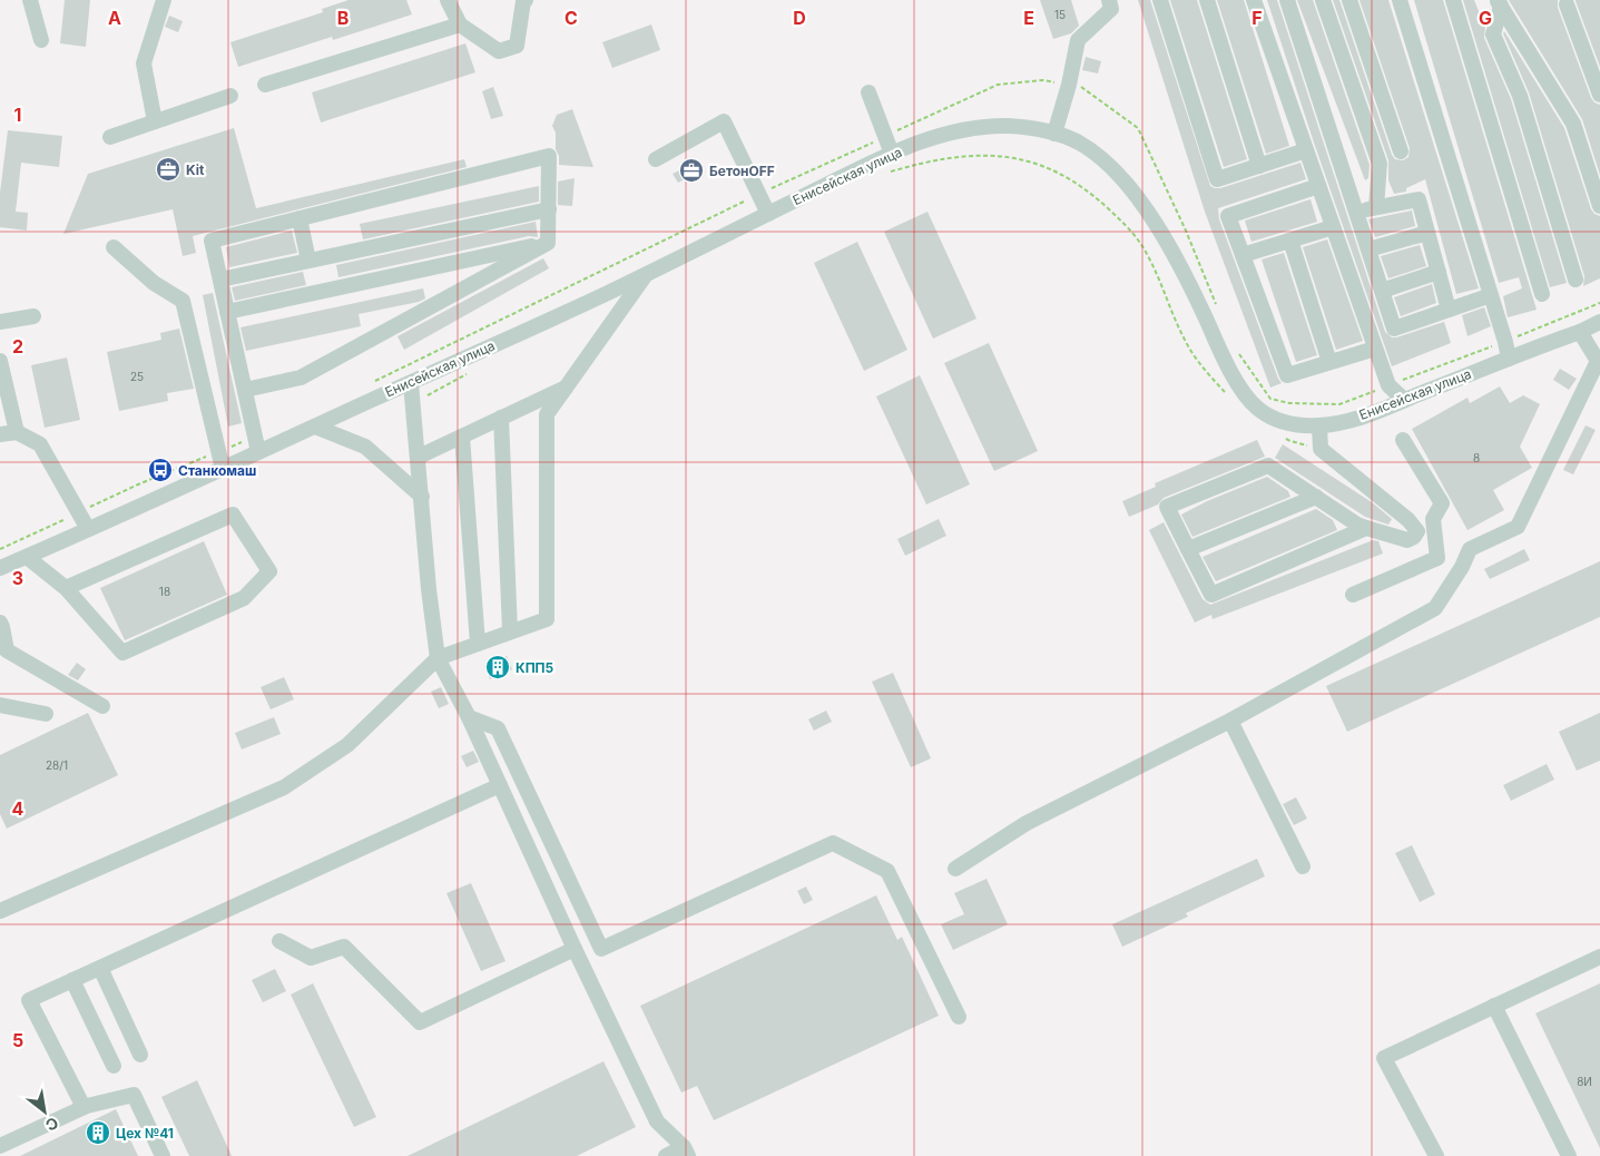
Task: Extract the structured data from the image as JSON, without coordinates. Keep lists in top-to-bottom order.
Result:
{
  "streets": {
    "street": ["Енисейская улица"]
  },
  "places": {
    "office": ["Kit", "БетонOFF"],
    "bus stop": ["Станкомаш"],
    "building": ["КПП5", "Цех №41"]
  },
  "house_numbers": [
    "15",
    "25",
    "8",
    "18",
    "28/1",
    "8И"
  ],
  "north": "bottom right",
  "grid": {
    "columns": [
      "A",
      "B",
      "C",
      "D",
      "E",
      "F",
      "G"
    ],
    "rows": [
      "1",
      "2",
      "3",
      "4",
      "5"
    ]
  }
}
